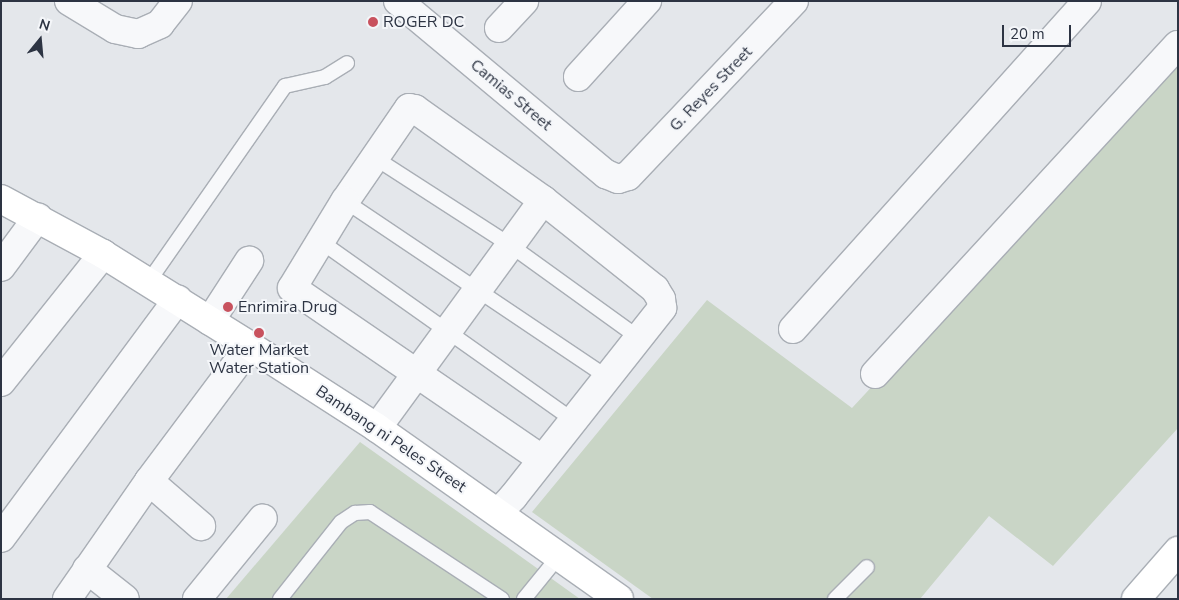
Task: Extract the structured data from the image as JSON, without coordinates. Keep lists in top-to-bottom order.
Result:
{
  "streets": {
    "street": ["G. Reyes Street", "Camias Street", "Bambang ni Peles Street"]
  },
  "crossings": [
    ["G. Reyes Street", "Camias Street"]
  ],
  "places": ["ROGER DC", "Enrimira Drug", "Water Market Water Station"],
  "scale_bar": "20 m",
  "north": "top"
}
